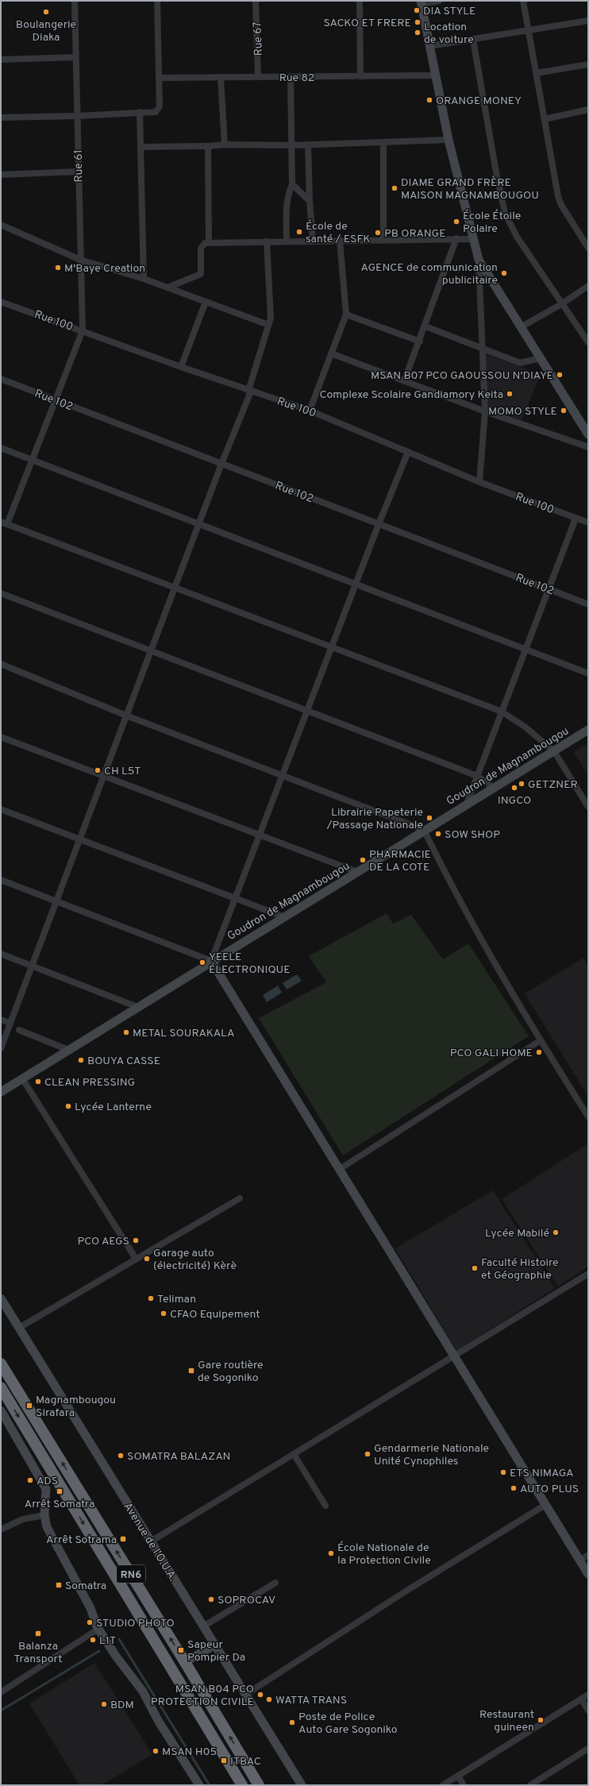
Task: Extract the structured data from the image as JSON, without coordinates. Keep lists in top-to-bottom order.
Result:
{
  "streets": {
    "highway": ["RN6"],
    "street": [
      "Rue 67",
      "Rue 82",
      "Rue 61",
      "Rue 100",
      "Rue 102",
      "Goudron de Magnambougou",
      "Avenue de l'O.U.A."
    ]
  },
  "crossings": [
    ["Rue 67", "Rue 82"],
    ["Rue 61", "Rue 100"]
  ],
  "places": {
    "other": [
      "DIA STYLE",
      "Boulangerie Diaka",
      "SACKO ET FRERE",
      "Location de voiture",
      "ORANGE MONEY",
      "DIAME GRAND FRÈRE MAISON MAGNAMBOUGOU",
      "École Étoile Polaire",
      "École de santé / ESFK",
      "PB ORANGE",
      "M'Baye Creation",
      "AGENCE de communication publicitaire",
      "MSAN B07 PCO GAOUSSOU N'DIAYE",
      "Complexe Scolaire Gandiamory Keita",
      "MOMO STYLE",
      "CH L5T",
      "GETZNER",
      "INGCO",
      "Librairie Papeterie /Passage Nationale",
      "SOW SHOP",
      "PHARMACIE DE LA COTE",
      "YEELE ÉLECTRONIQUE",
      "METAL SOURAKALA",
      "PCO GALI HOME",
      "BOUYA CASSE",
      "CLEAN PRESSING",
      "Lycée Lanterne",
      "Lycée Mabilé",
      "PCO AEGS",
      "Garage auto (électricité) Kèrè",
      "Faculté Histoire et Géographie",
      "Teliman",
      "CFAO Equipement",
      "Gendarmerie Nationale Unité Cynophiles",
      "SOMATRA BALAZAN",
      "ETS NIMAGA",
      "ADS",
      "AUTO PLUS",
      "École Nationale de la Protection Civile",
      "SOPROCAV",
      "STUDIO PHOTO",
      "L1T",
      "MSAN B04 PCO PROTECTION CIVILE",
      "WATTA TRANS",
      "BDM",
      "Restaurant guineen",
      "Poste de Police Auto Gare Sogoniko",
      "MSAN H05"
    ],
    "transit": [
      "Gare routière de Sogoniko",
      "Magnambougou Sirafara",
      "Arrêt Somatra",
      "Arrêt Sotrama",
      "Somatra",
      "Balanza Transport",
      "Sapeur Pompier Da",
      "ITBAC"
    ]
  }
}
